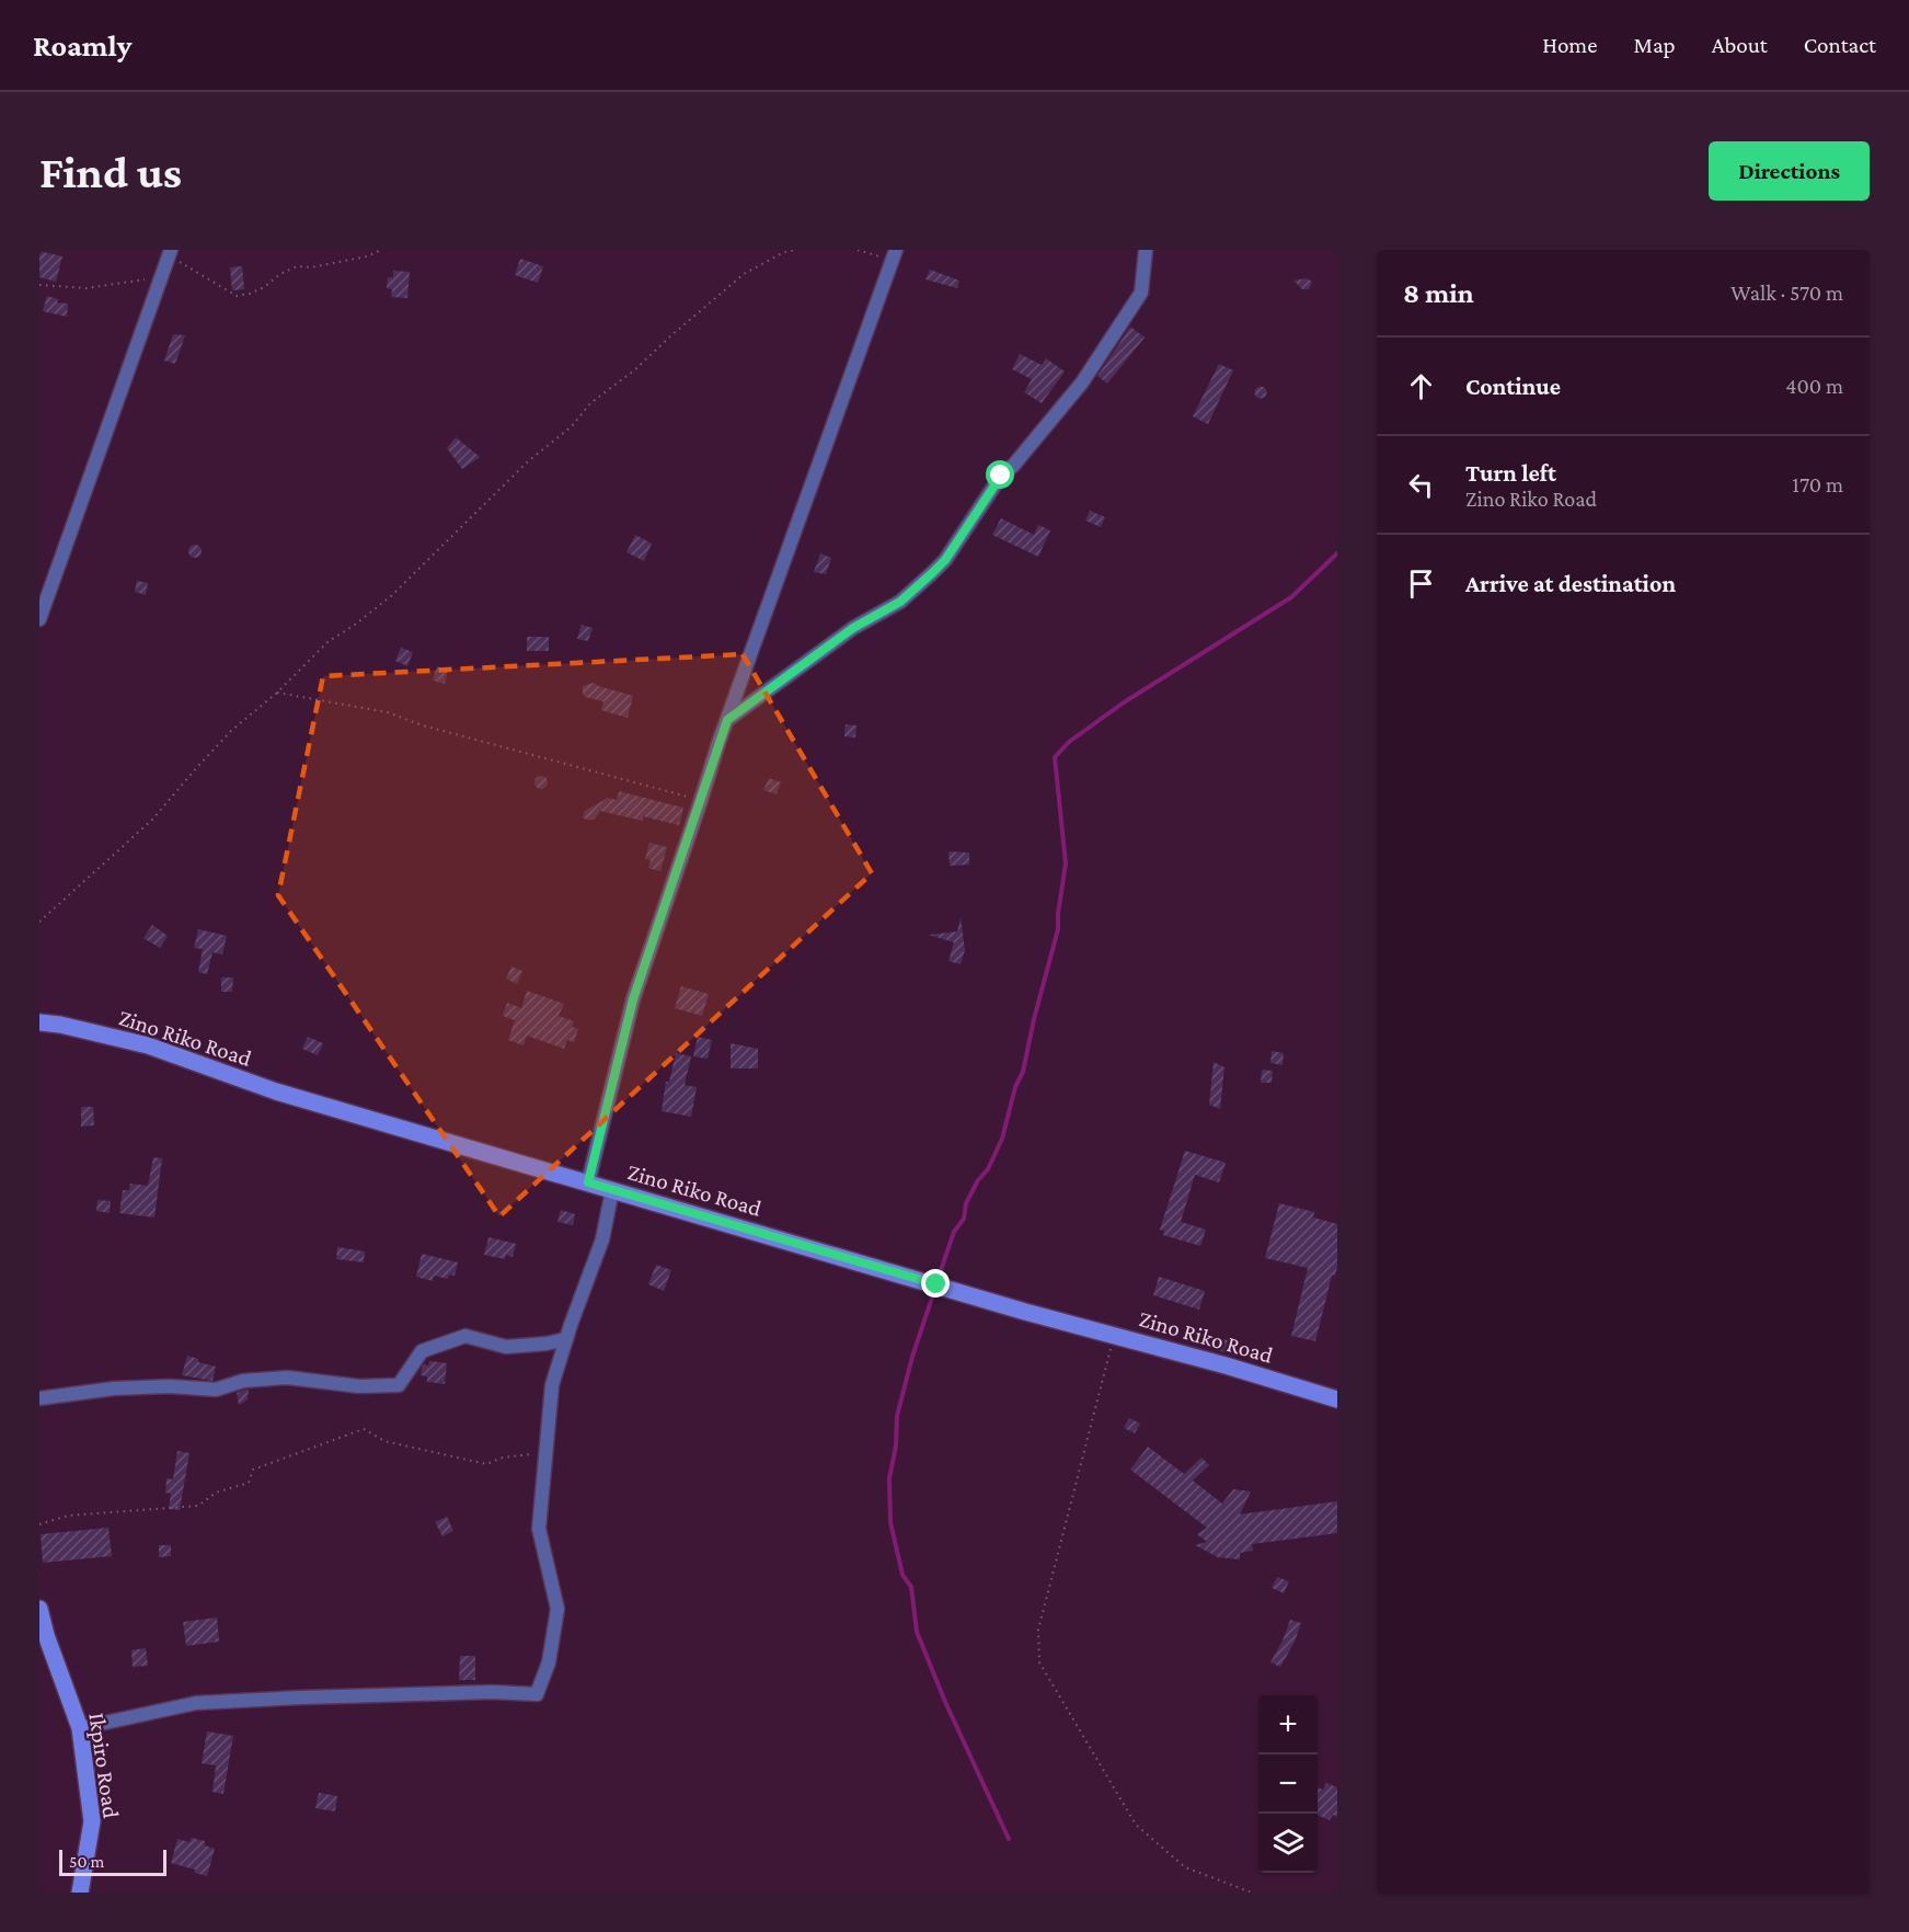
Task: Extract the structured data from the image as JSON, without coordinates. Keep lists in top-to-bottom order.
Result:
{
  "streets": {
    "street": ["Zino Riko Road", "Ikpiro Road"]
  },
  "scale_bar": "50 m",
  "page": {
    "header": "Roamly",
    "nav": [
      "Home",
      "Map",
      "About",
      "Contact"
    ],
    "buttons": "Directions",
    "title": "Find us",
    "heading": ["8 min", "Walk · 570 m"],
    "list": [
      ["Continue", "400 m"],
      ["Turn left", "Zino Riko Road", "170 m"],
      "Arrive at destination"
    ],
    "map_buttons": ["+", "−"],
    "scale": "50 m"
  }
}
